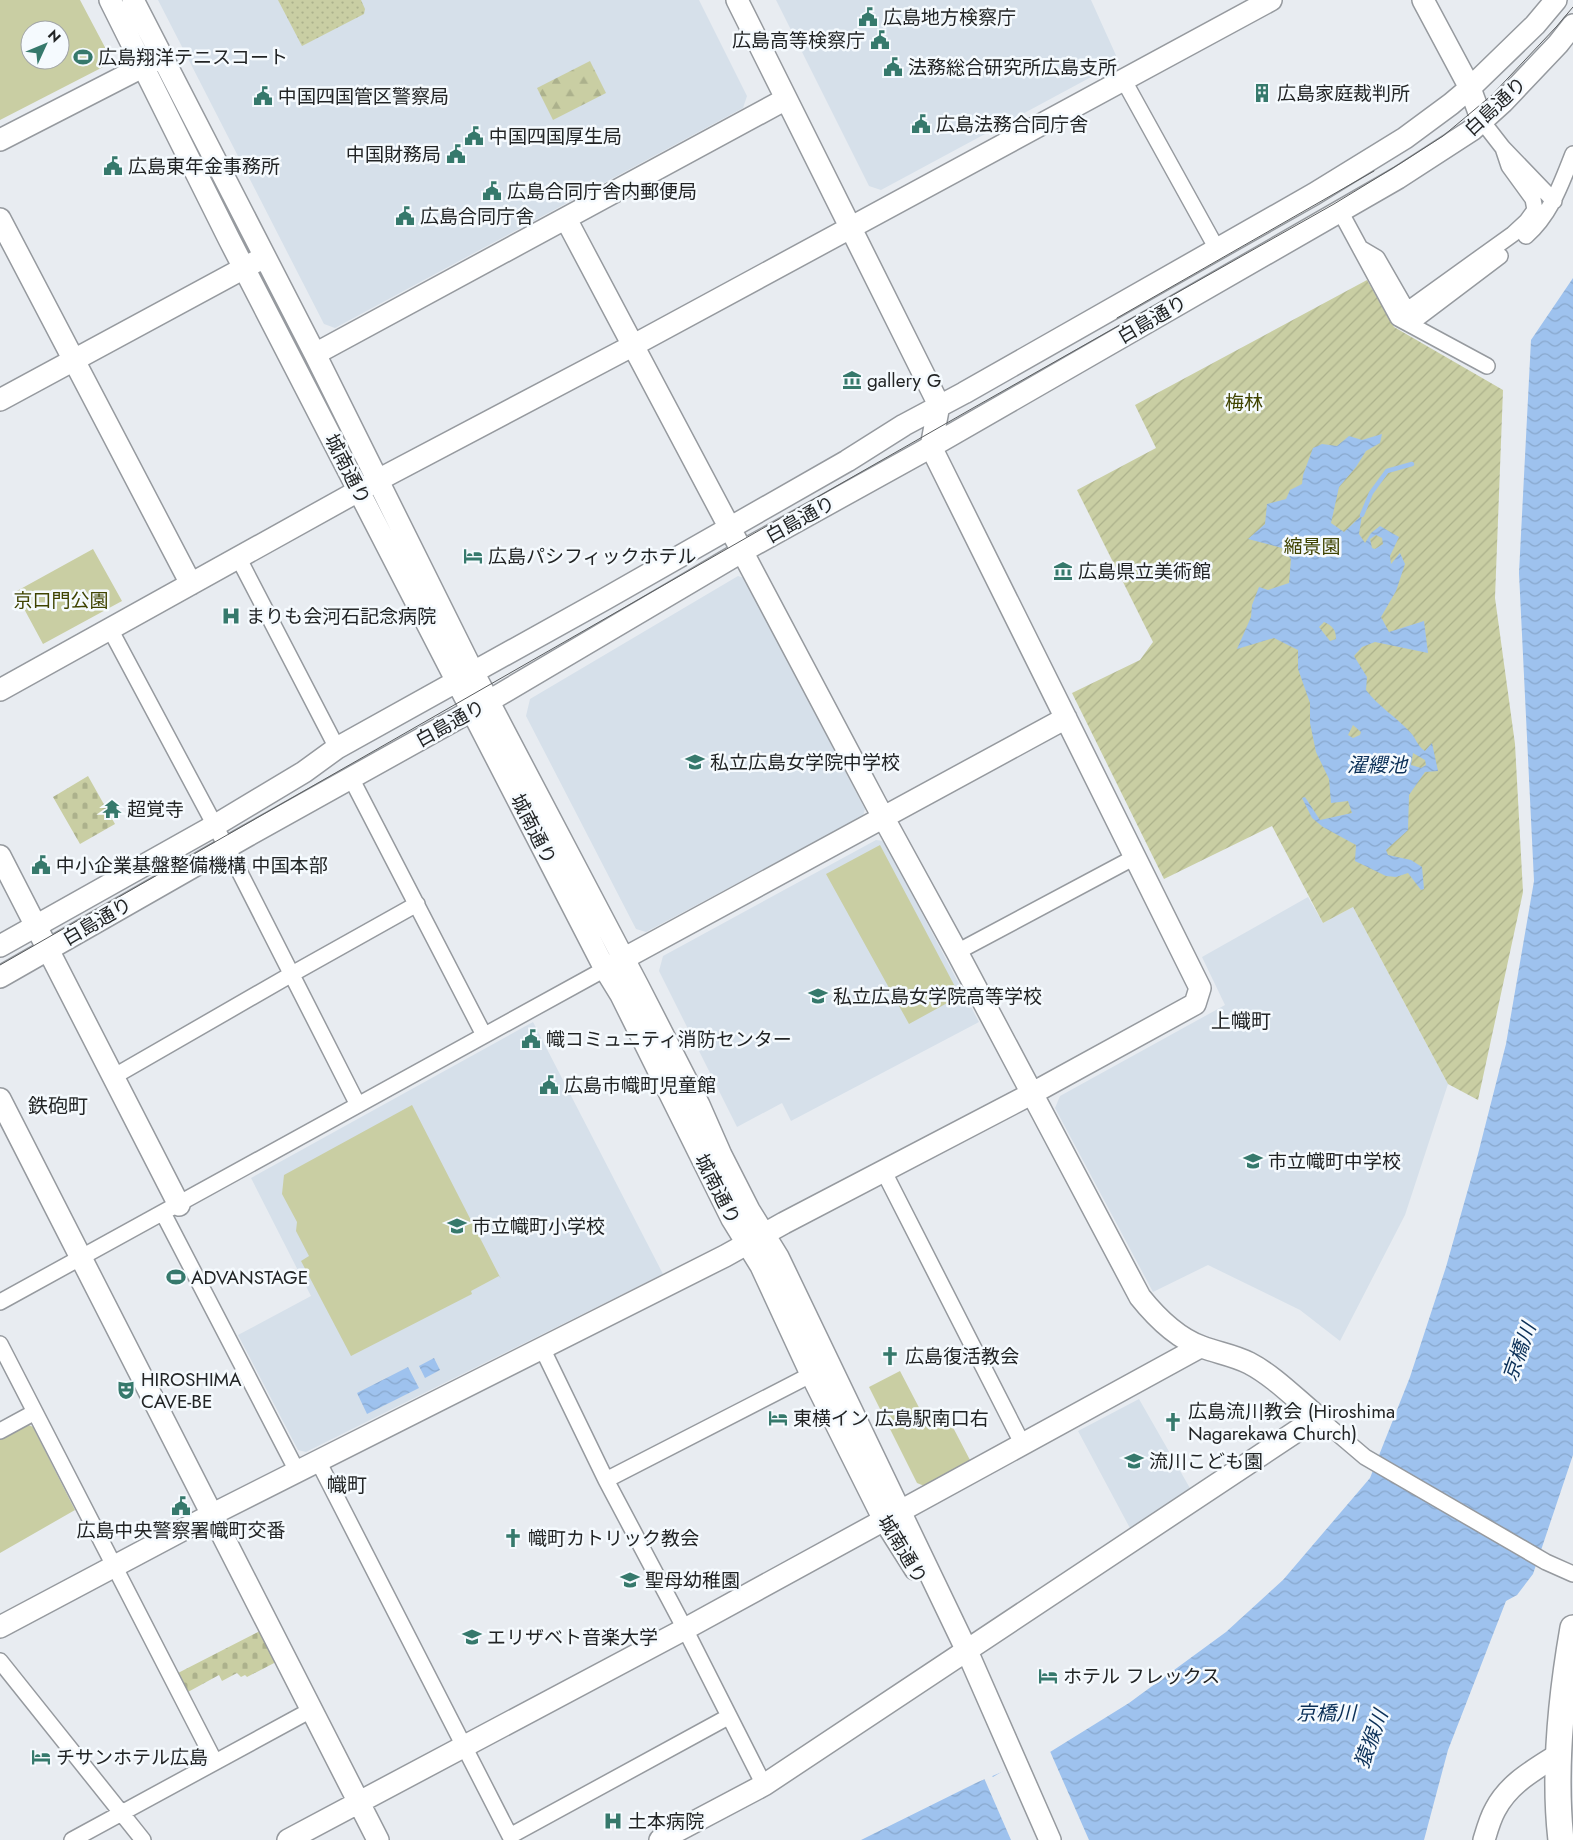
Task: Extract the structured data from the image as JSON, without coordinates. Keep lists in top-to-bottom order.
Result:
{
  "streets": {
    "street": ["白島通り", "城南通り"]
  },
  "crossings": [
    ["白島通り", "城南通り"]
  ],
  "districts": ["上幟町", "鉄砲町", "幟町"],
  "water": ["濯纓池", "京橋川", "猿猴川"],
  "parks": ["梅林", "縮景園", "京口門公園"],
  "places": {
    "public building": [
      "広島地方検察庁",
      "広島高等検察庁",
      "法務総合研究所広島支所",
      "中国四国管区警察局",
      "広島法務合同庁舎",
      "中国四国厚生局",
      "中国財務局",
      "広島東年金事務所",
      "広島合同庁舎内郵便局",
      "広島合同庁舎",
      "中小企業基盤整備機構 中国本部",
      "幟コミュニティ消防センター",
      "広島市幟町児童館",
      "広島中央警察署幟町交番"
    ],
    "sports": ["広島翔洋テニスコート", "ADVANSTAGE"],
    "building": ["広島家庭裁判所"],
    "museum": ["gallery G", "広島県立美術館"],
    "hotel": [
      "広島パシフィックホテル",
      "東横イン 広島駅南口右",
      "ホテル フレックス",
      "チサンホテル広島"
    ],
    "hospital": ["まりも会河石記念病院", "土本病院"],
    "school or university": [
      "私立広島女学院中学校",
      "私立広島女学院高等学校",
      "市立幟町中学校",
      "市立幟町小学校",
      "流川こども園",
      "聖母幼稚園",
      "エリザベト音楽大学"
    ],
    "temple": ["超覚寺"],
    "church": ["広島復活教会", "広島流川教会 (Hiroshima Nagarekawa Church)", "幟町カトリック教会"],
    "theatre": ["HIROSHIMA CAVE-BE"]
  },
  "north": "top right"
}
